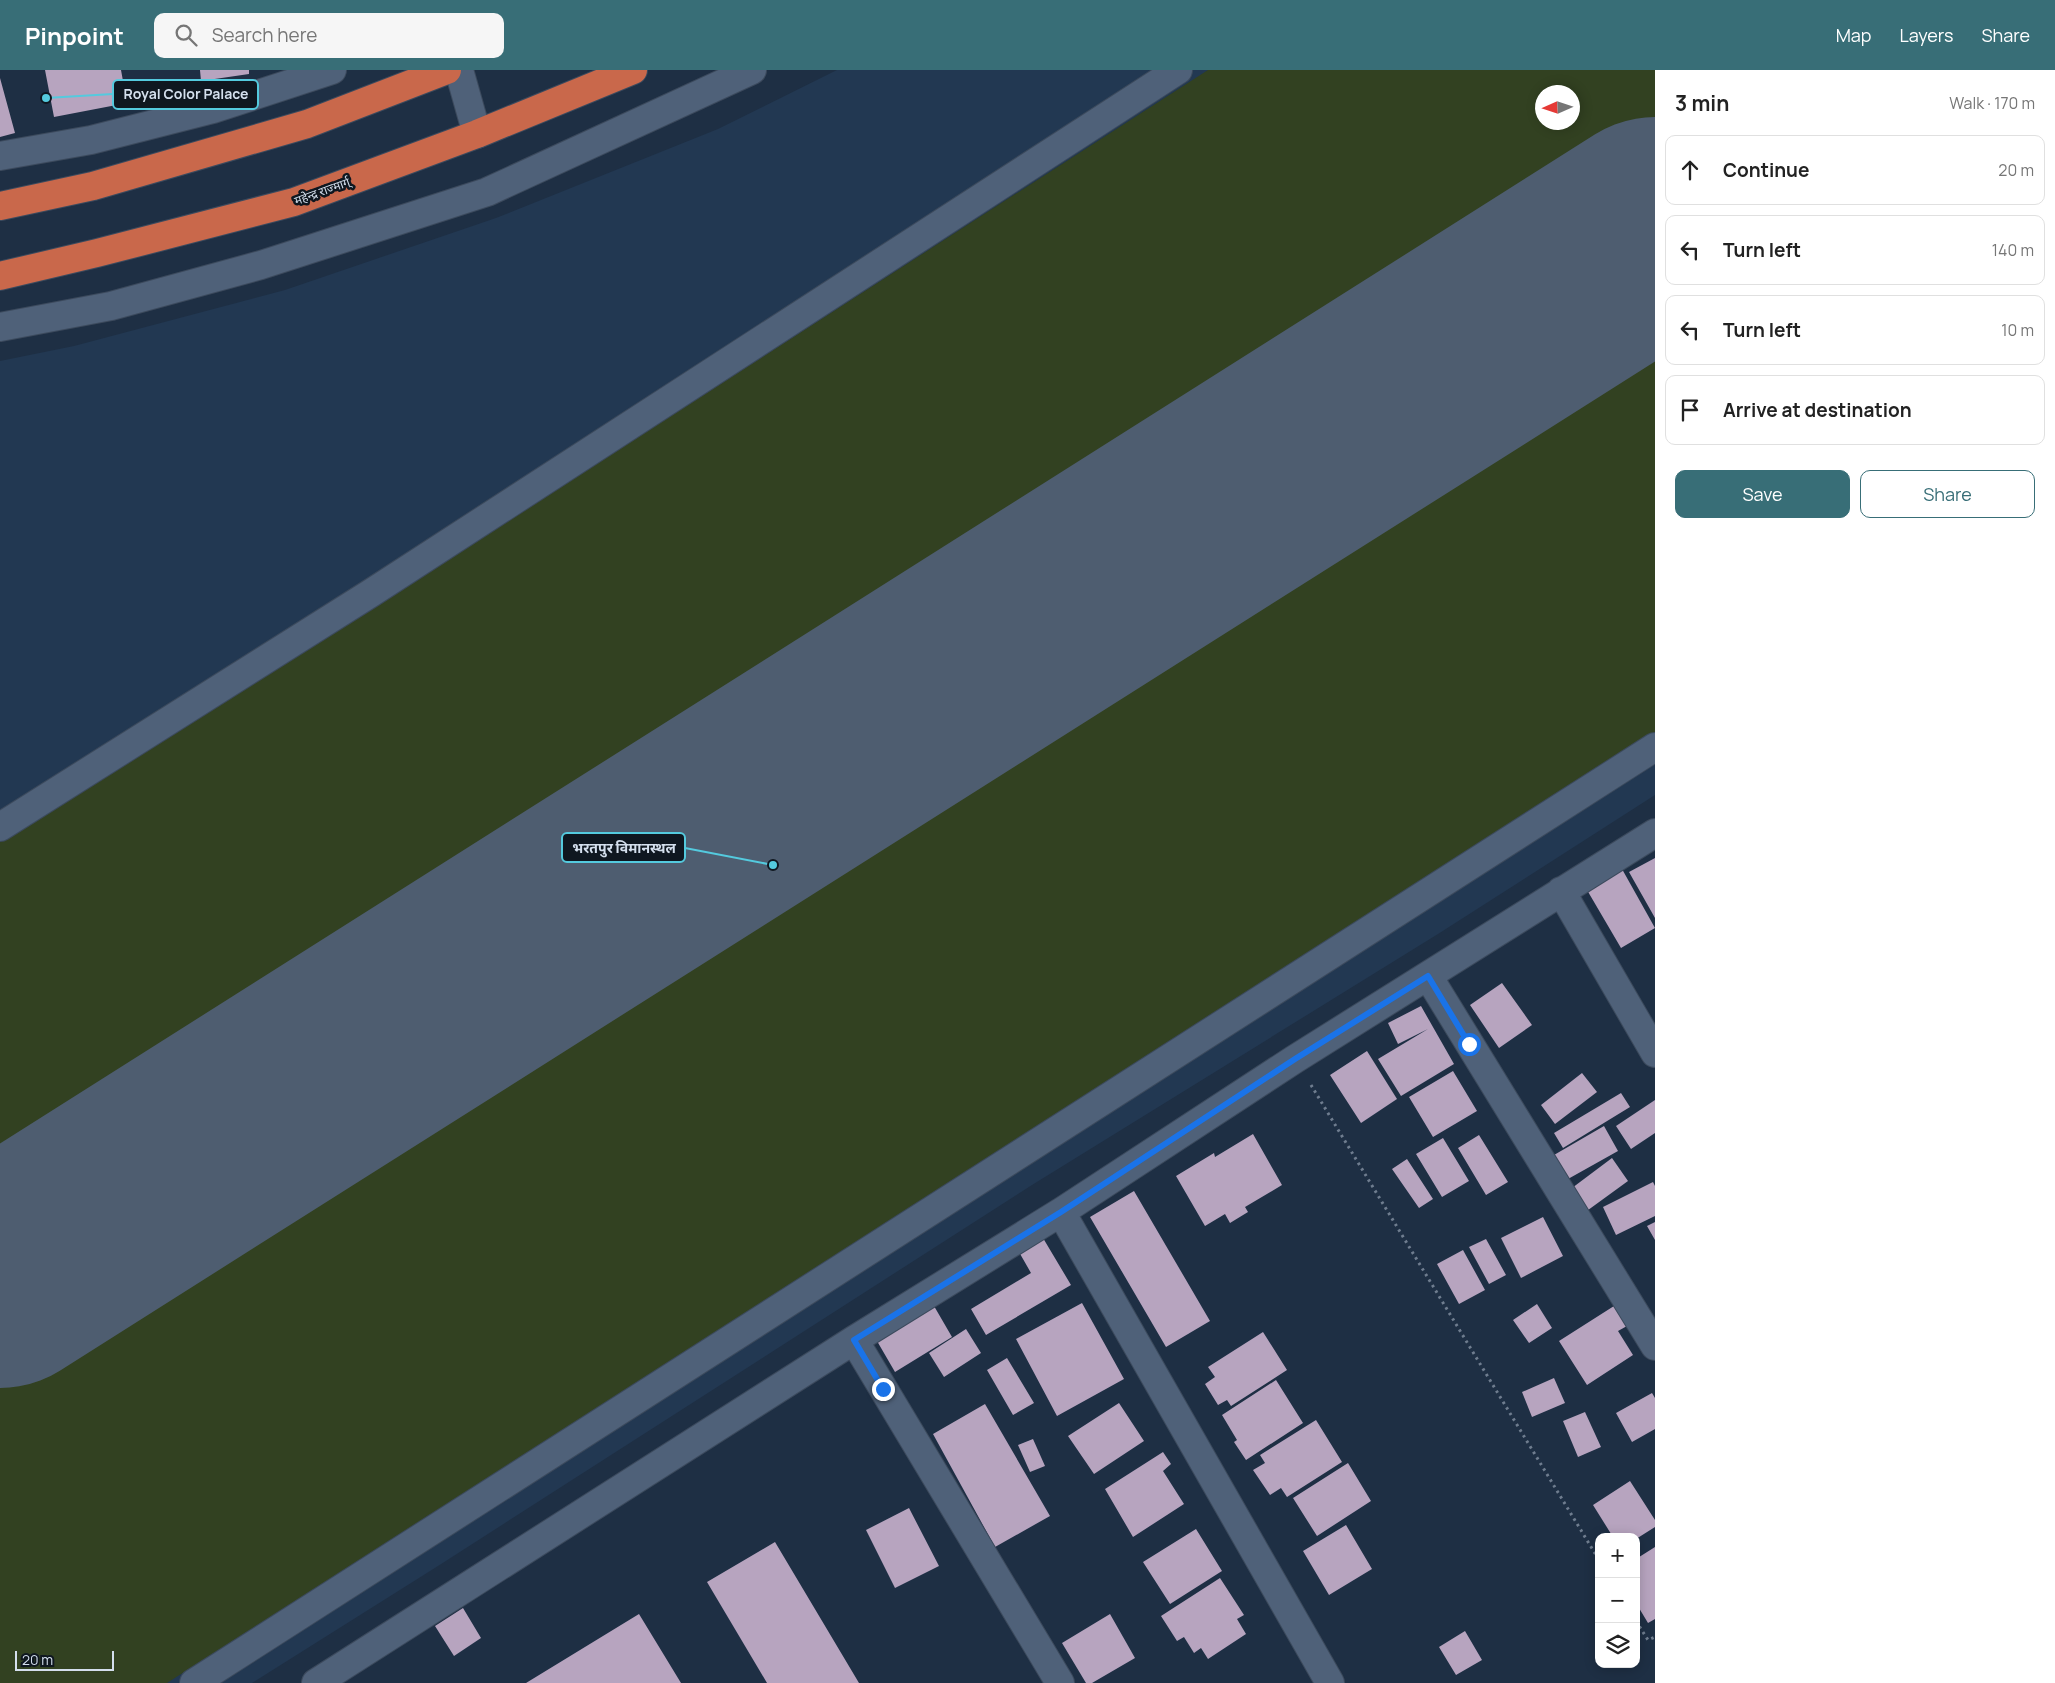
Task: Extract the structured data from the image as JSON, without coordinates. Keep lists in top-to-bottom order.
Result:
{
  "streets": {
    "highway": ["महेन्द्र राज्मार्ग्"]
  },
  "places": ["Royal Color Palace", "भरतपुर विमानस्थल"],
  "scale_bar": "20 m",
  "north": "left",
  "page": {
    "header": "Pinpoint",
    "search": "Search here",
    "nav": ["Map", "Layers", "Share"],
    "heading": ["3 min", "Walk · 170 m"],
    "list": [
      ["Continue", "20 m"],
      ["Turn left", "140 m"],
      ["Turn left", "10 m"],
      "Arrive at destination"
    ],
    "buttons": ["Save", "Share"],
    "map_buttons": ["+", "−"],
    "scale": "20 m"
  }
}
